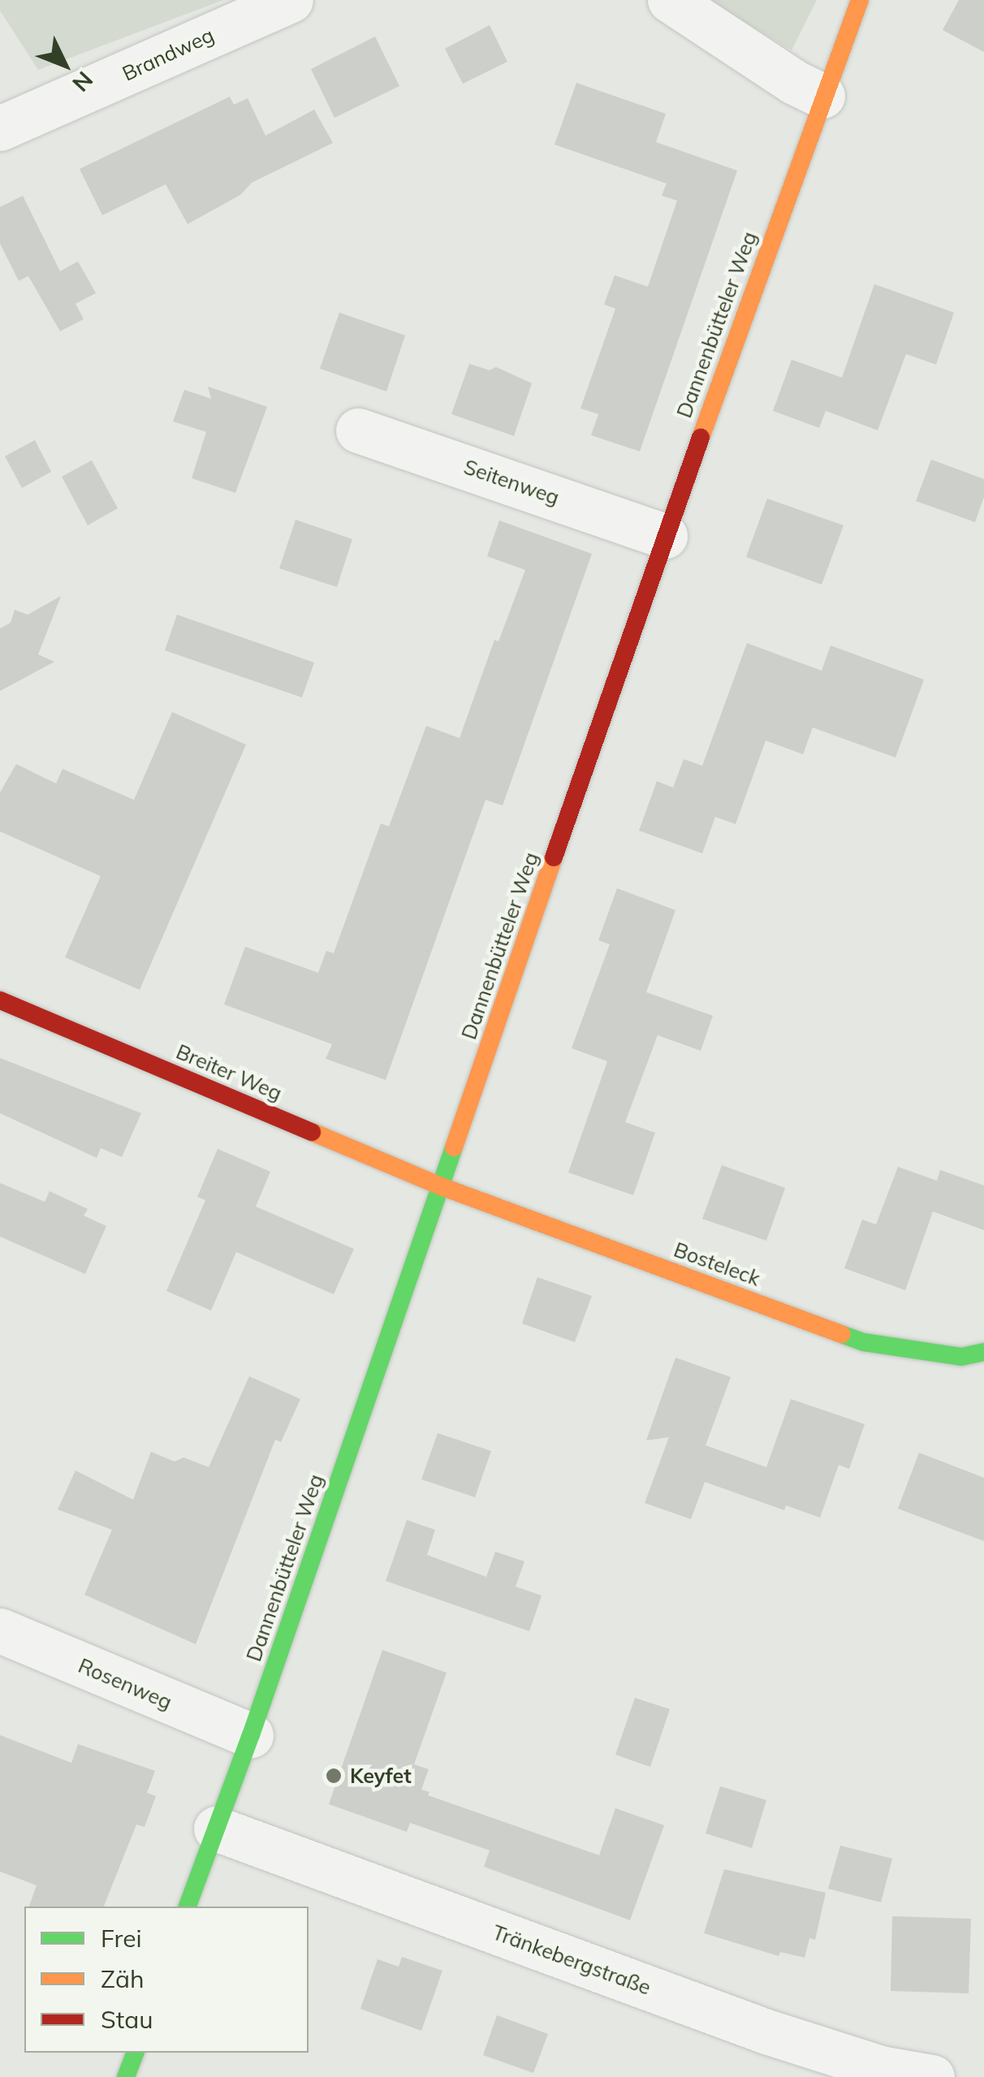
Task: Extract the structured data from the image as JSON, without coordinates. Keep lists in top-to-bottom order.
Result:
{
  "streets": {
    "street": [
      "Brandweg",
      "Dannenbütteler Weg",
      "Seitenweg",
      "Breiter Weg",
      "Bosteleck",
      "Rosenweg",
      "Tränkebergstraße"
    ]
  },
  "crossings": [
    ["Dannenbütteler Weg", "Seitenweg"],
    ["Dannenbütteler Weg", "Breiter Weg"],
    ["Dannenbütteler Weg", "Bosteleck"],
    ["Dannenbütteler Weg", "Rosenweg"],
    ["Dannenbütteler Weg", "Tränkebergstraße"],
    ["Breiter Weg", "Bosteleck"]
  ],
  "places": ["Keyfet"],
  "legend": ["Frei", "Zäh", "Stau"],
  "north": "bottom right"
}
